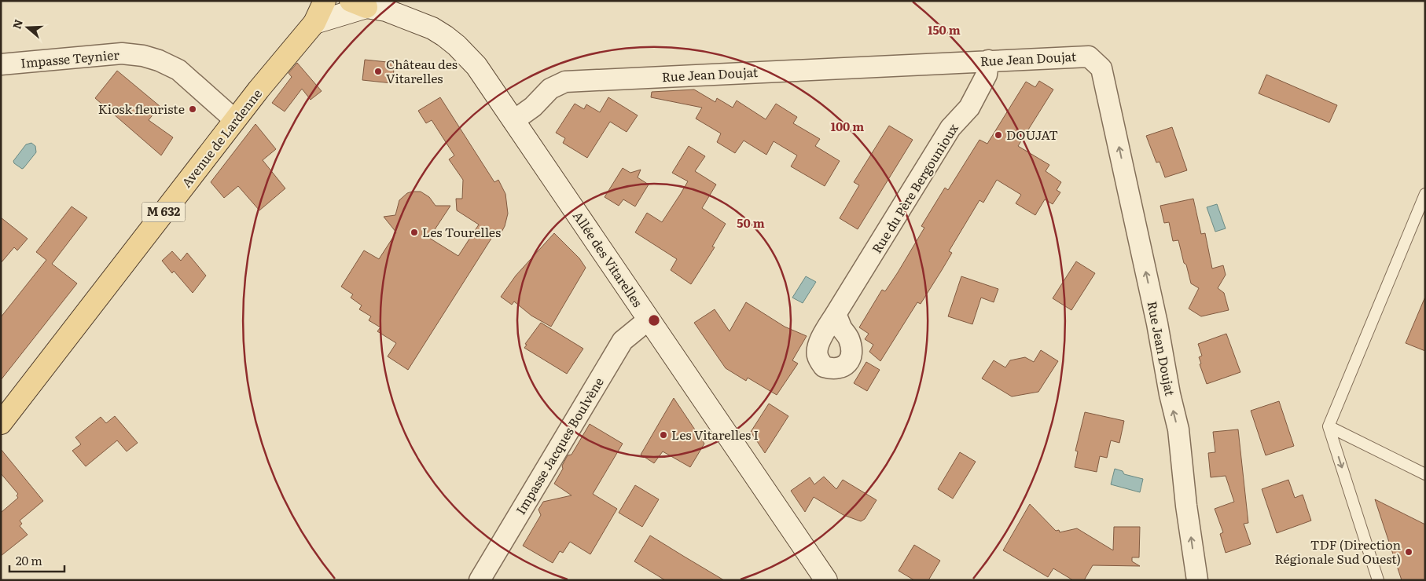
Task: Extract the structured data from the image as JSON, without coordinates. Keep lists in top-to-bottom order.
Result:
{
  "streets": {
    "main road": ["Avenue de Lardenne", "M 632", "Allée des Vitarelles"],
    "street": [
      "Impasse Teynier",
      "Rue Jean Doujat",
      "Rue du Père Bergounioux",
      "Impasse Jacques Boulvène"
    ]
  },
  "crossings": [
    ["Impasse Teynier", "Avenue de Lardenne"],
    ["Rue Jean Doujat", "Rue du Père Bergounioux"],
    ["Rue Jean Doujat", "Allée des Vitarelles"],
    ["Avenue de Lardenne", "Allée des Vitarelles"],
    ["Allée des Vitarelles", "Impasse Jacques Boulvène"]
  ],
  "one_way": ["Rue Jean Doujat"],
  "places": [
    "Château des Vitarelles",
    "Kiosk fleuriste",
    "DOUJAT",
    "Les Tourelles",
    "Les Vitarelles I",
    "TDF (Direction Régionale Sud Ouest)"
  ],
  "scale_bar": "20 m",
  "north": "left",
  "rings": ["150 m", "100 m", "50 m"]
}
